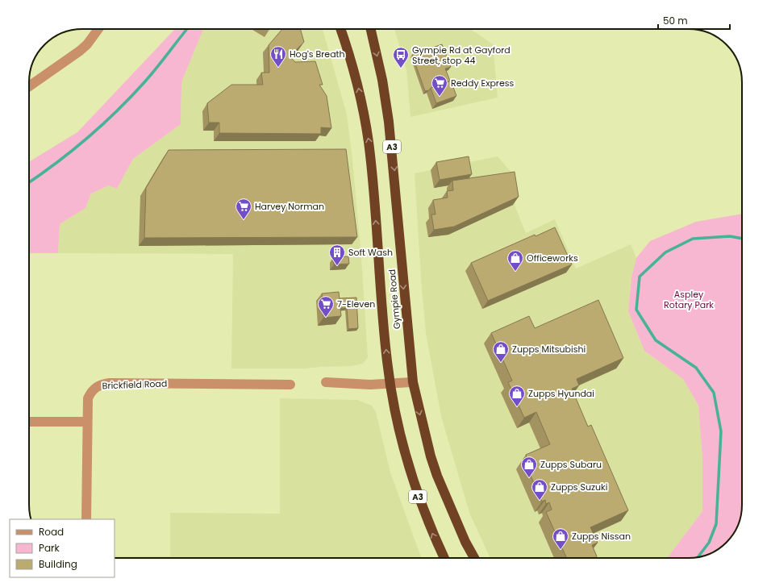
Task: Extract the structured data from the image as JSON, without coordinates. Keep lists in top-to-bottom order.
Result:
{
  "streets": {
    "highway": ["A3", "Gympie Road"],
    "street": ["Brickfield Road"]
  },
  "parks": ["Aspley Rotary Park"],
  "places": {
    "restaurant": ["Hog's Breath"],
    "bus stop": ["Gympie Rd at Gayford Street, stop 44"],
    "supermarket": ["Reddy Express", "Harvey Norman", "7-Eleven"],
    "building": ["Soft Wash"],
    "shop": [
      "Officeworks",
      "Zupps Mitsubishi",
      "Zupps Hyundai",
      "Zupps Subaru",
      "Zupps Suzuki",
      "Zupps Nissan"
    ]
  },
  "legend": ["Road", "Park", "Building"],
  "scale_bar": "50 m"
}
